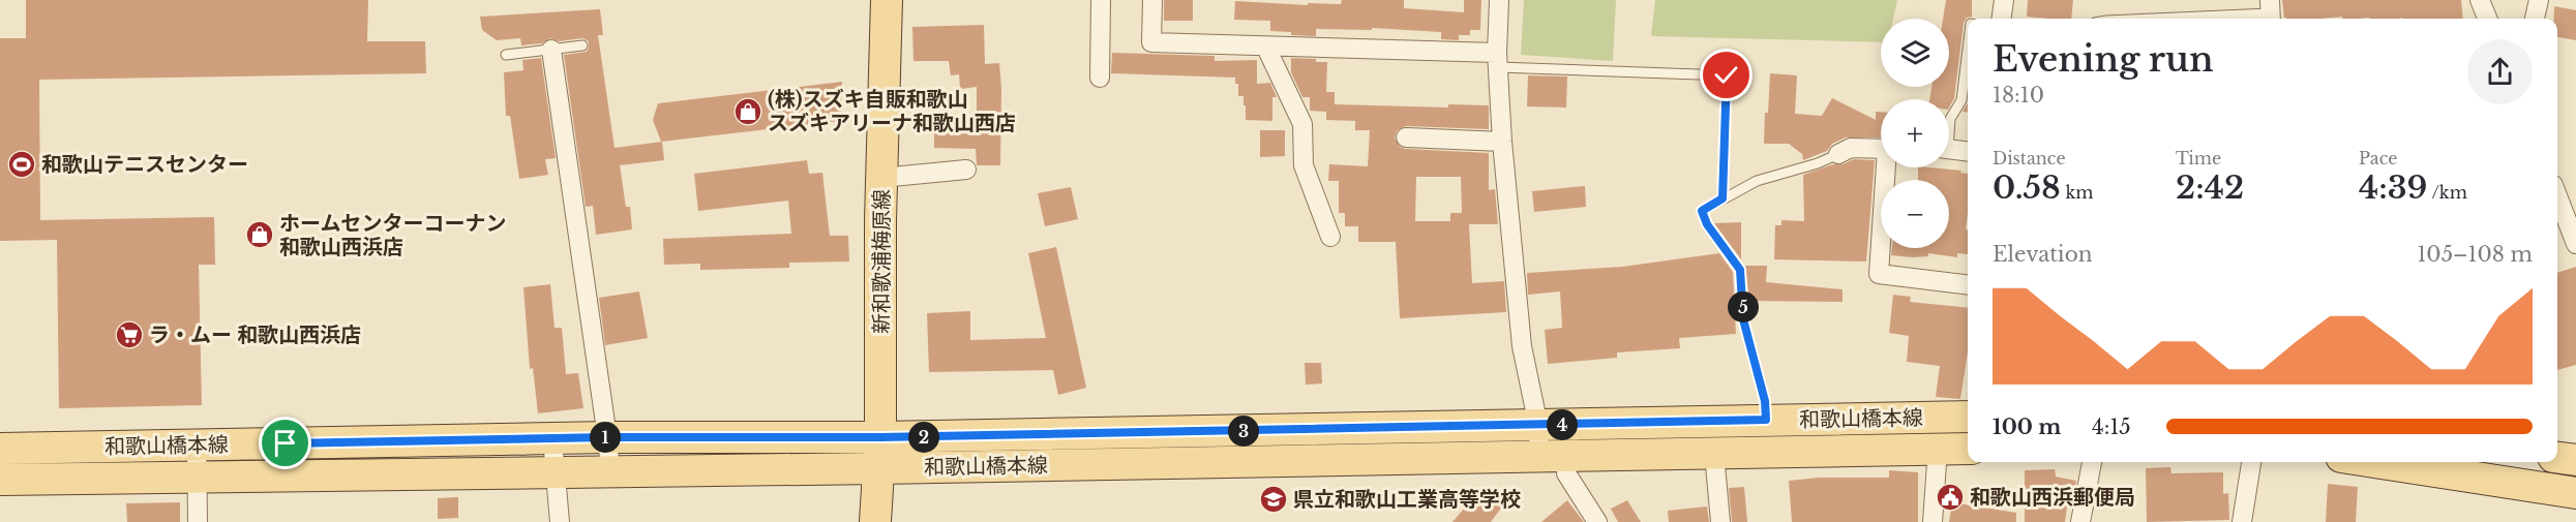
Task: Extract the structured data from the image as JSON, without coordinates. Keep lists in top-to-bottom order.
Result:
{
  "streets": {
    "main road": ["新和歌浦梅原線", "和歌山橋本線"]
  },
  "crossings": [
    ["新和歌浦梅原線", "和歌山橋本線"]
  ],
  "places": {
    "shop": ["(株)スズキ自販和歌山 スズキアリーナ和歌山西店", "ホームセンターコーナン 和歌山西浜店"],
    "sports": ["和歌山テニスセンター"],
    "supermarket": ["ラ・ムー 和歌山西浜店"],
    "public building": ["和歌山西浜郵便局"],
    "school or university": ["県立和歌山工業高等学校"]
  },
  "page": {
    "map_buttons": ["+", "−"],
    "heading": ["Evening run", "18:10"],
    "stats": [
      ["Distance", "0.58 km"],
      ["Time", "2:42"],
      ["Pace", "4:39 /km"]
    ],
    "chart": ["Elevation", "105–108 m"],
    "pins": [
      "5",
      "4",
      "3",
      "1",
      "2"
    ],
    "list": [
      {
        "name": "100 m",
        "note": "4:15"
      }
    ]
  }
}
